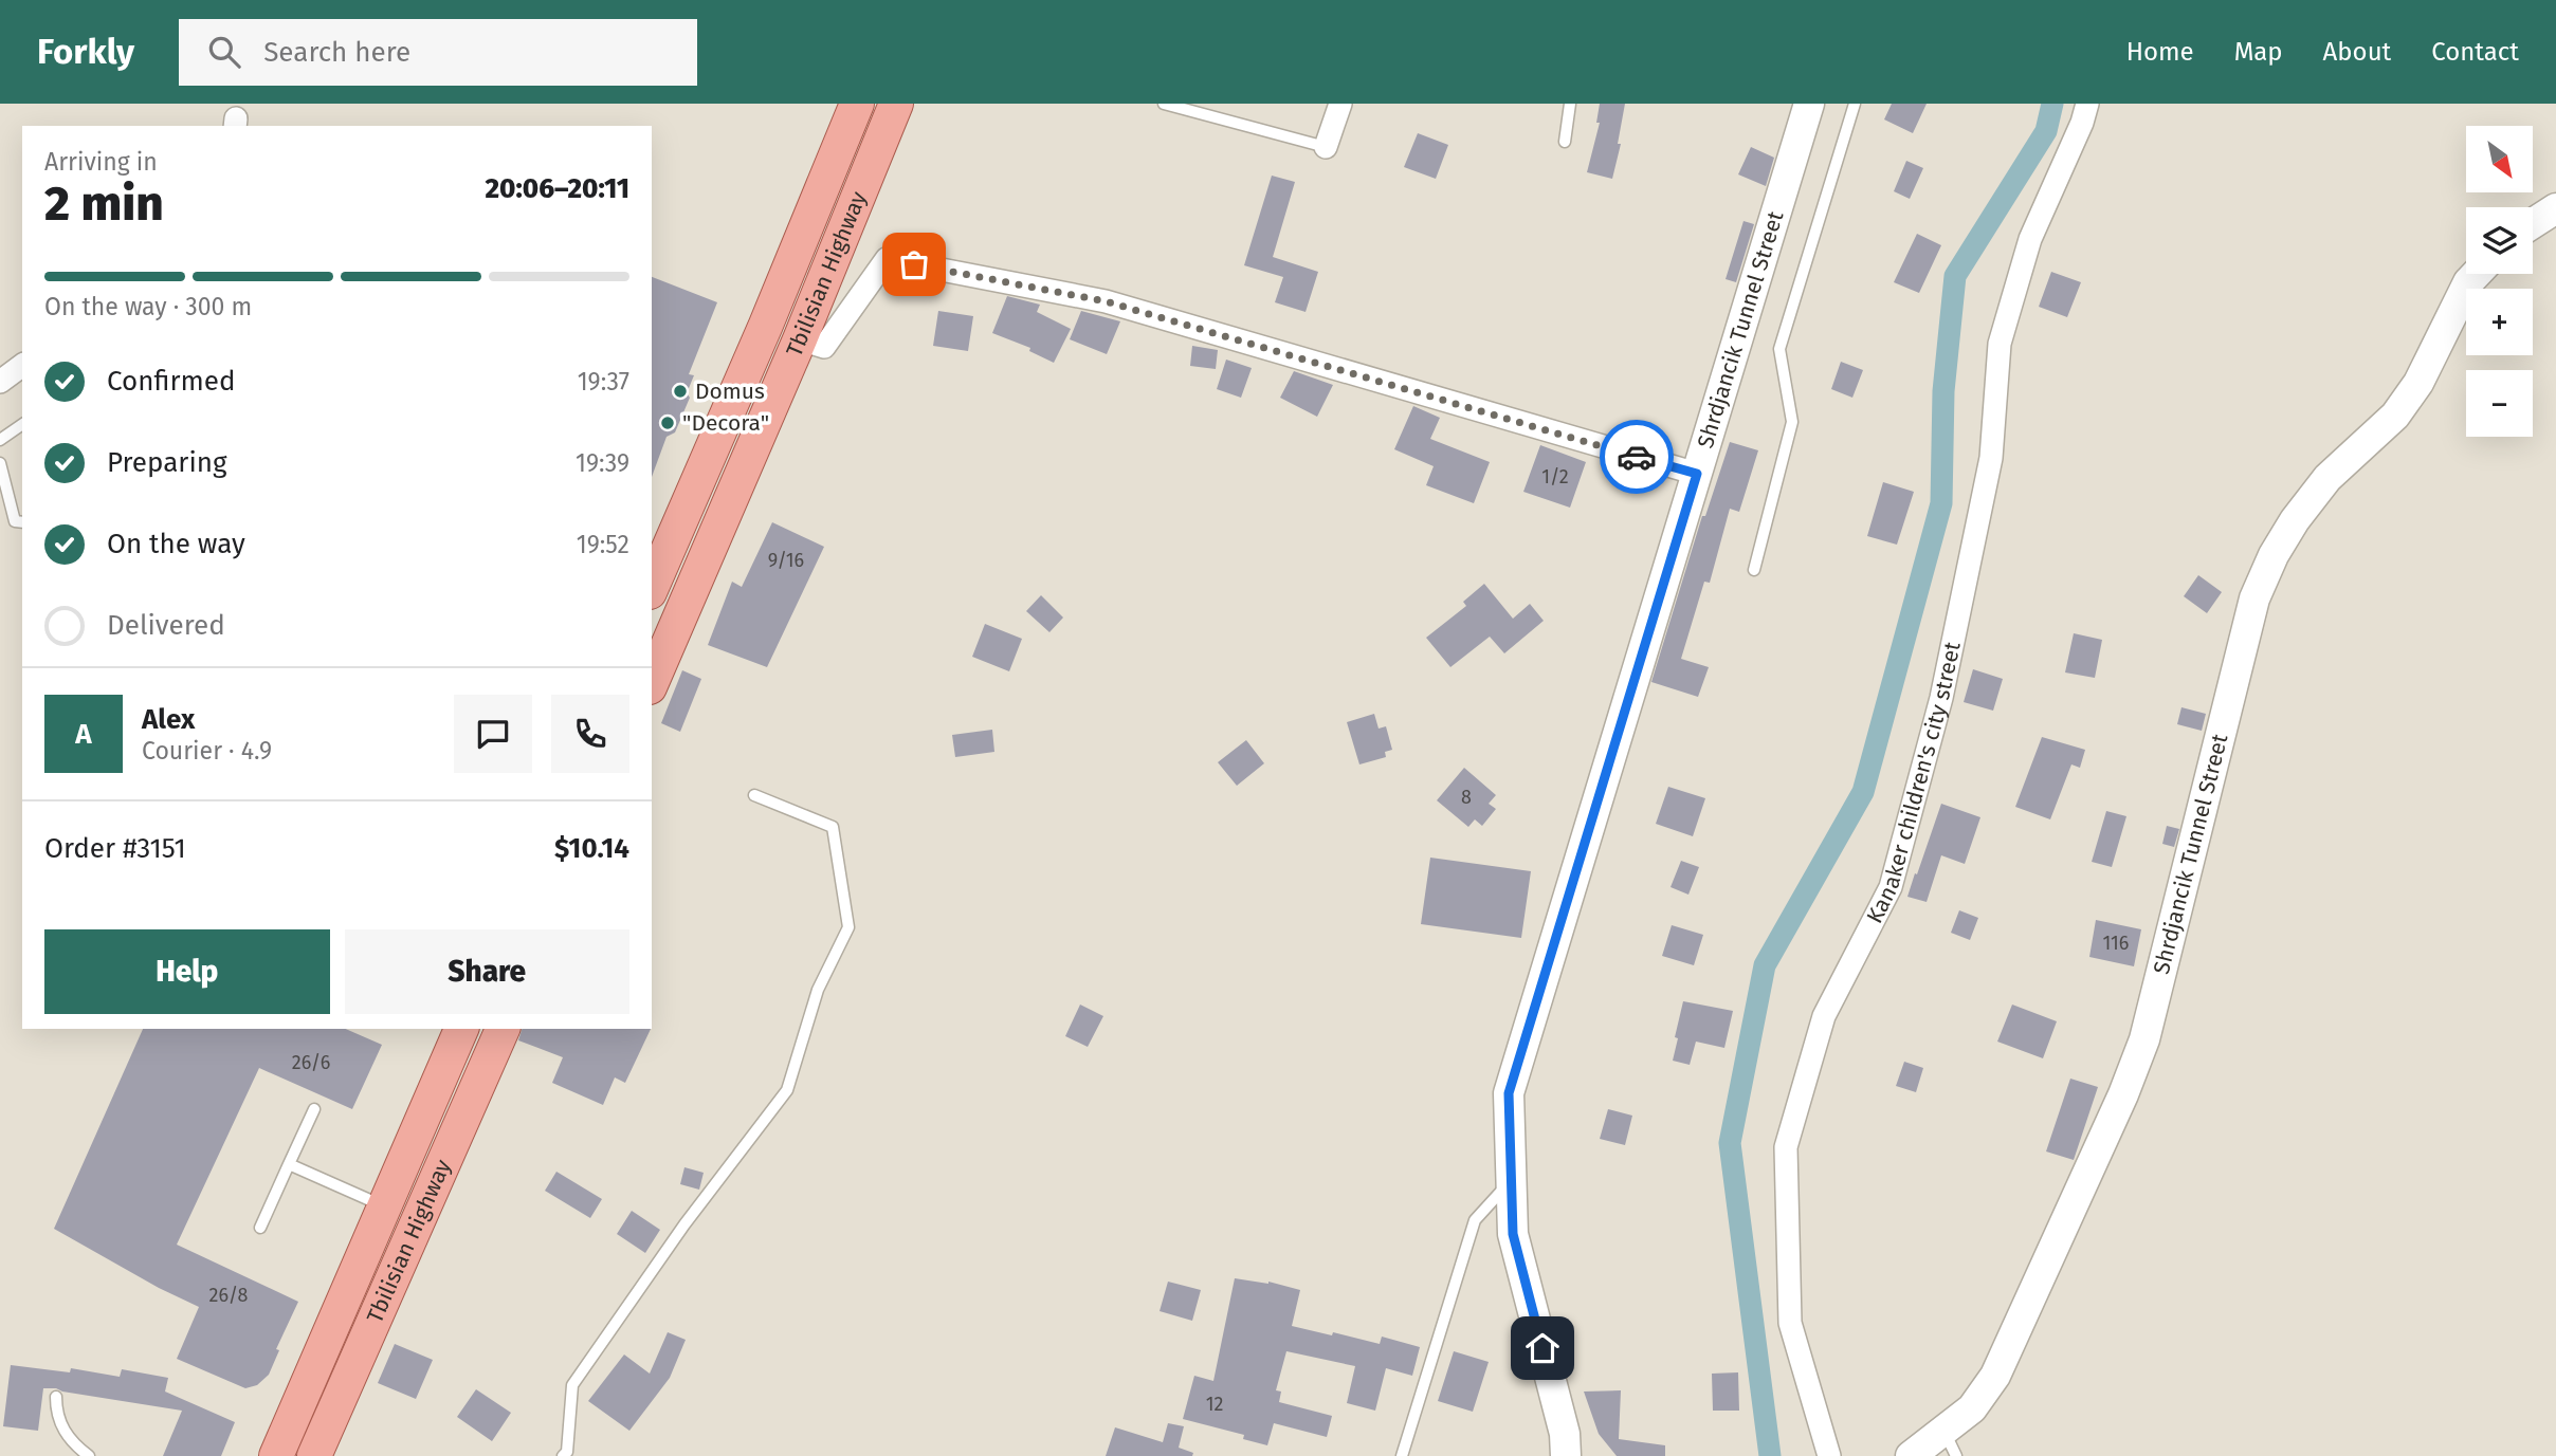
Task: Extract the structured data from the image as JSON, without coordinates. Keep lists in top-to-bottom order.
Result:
{
  "streets": {
    "main road": ["Tbilisian Highway"],
    "street": ["Shrdjancik Tunnel Street", "Kanaker children's city street"]
  },
  "places": ["Domus", "\"Decora\""],
  "house_numbers": [
    "1/2",
    "9/16",
    "8",
    "116",
    "26/6",
    "26/8",
    "12"
  ],
  "north": "bottom right",
  "page": {
    "header": "Forkly",
    "search": "Search here",
    "nav": [
      "Home",
      "Map",
      "About",
      "Contact"
    ],
    "map_buttons": ["+", "−"],
    "heading": ["2 min", "Arriving in", "20:06–20:11"],
    "panel": [
      "Alex",
      "Courier · 4.9",
      "Order #3151",
      "$10.14"
    ],
    "bar": "On the way · 300 m",
    "list": [
      ["Confirmed", "19:37"],
      ["Preparing", "19:39"],
      ["On the way", "19:52"],
      "Delivered"
    ],
    "round": "A",
    "buttons": ["Help", "Share"]
  }
}
